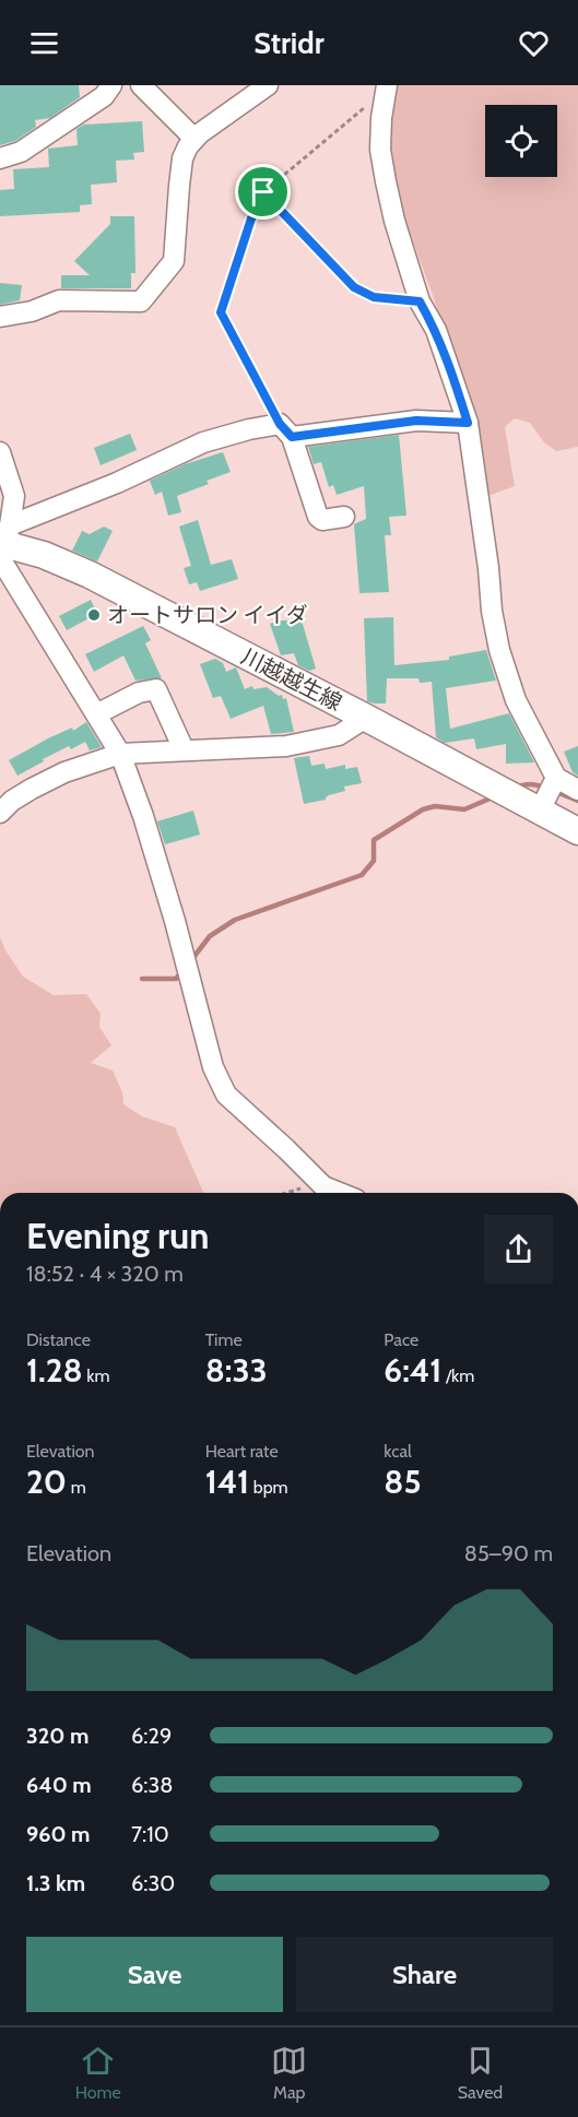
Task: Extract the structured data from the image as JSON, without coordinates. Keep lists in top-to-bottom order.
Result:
{
  "streets": {
    "main road": ["川越越生線"]
  },
  "places": ["オートサロン イイダ"],
  "page": {
    "header": "Stridr",
    "heading": ["Evening run", "18:52 · 4 × 320 m"],
    "stats": [
      ["Distance", "1.28 km"],
      ["Time", "8:33"],
      ["Pace", "6:41 /km"],
      ["Elevation", "20 m"],
      ["Heart rate", "141 bpm"],
      ["kcal", "85"]
    ],
    "chart": ["Elevation", "85–90 m"],
    "list": [
      {
        "name": "320 m",
        "note": "6:29"
      },
      {
        "name": "640 m",
        "note": "6:38"
      },
      {
        "name": "960 m",
        "note": "7:10"
      },
      {
        "name": "1.3 km",
        "note": "6:30"
      }
    ],
    "buttons": ["Save", "Share"],
    "tabs": ["Home", "Map", "Saved"]
  }
}
